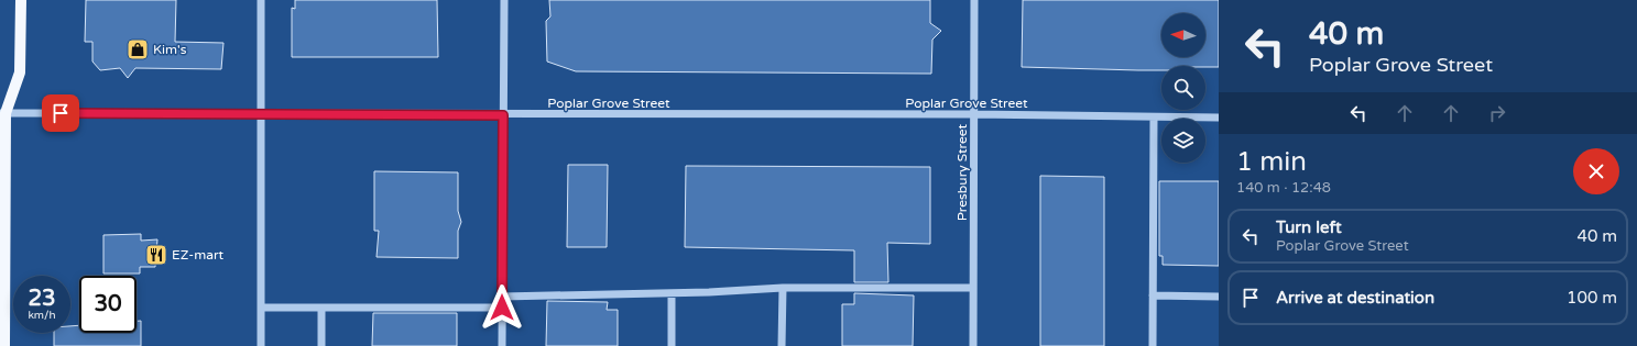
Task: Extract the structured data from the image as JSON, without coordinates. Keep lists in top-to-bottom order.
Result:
{
  "streets": {
    "street": ["Poplar Grove Street", "Presbury Street"]
  },
  "crossings": [
    ["Poplar Grove Street", "Presbury Street"]
  ],
  "places": {
    "shop": ["Kim's"],
    "restaurant": ["EZ-mart"]
  },
  "north": "left",
  "page": {
    "turn": ["40 m", "Poplar Grove Street"],
    "heading": ["1 min", "140 m · 12:48"],
    "list": [
      {
        "name": "Turn left",
        "note": "Poplar Grove Street",
        "value": "40 m"
      },
      {
        "name": "Arrive at destination",
        "value": "100 m"
      }
    ],
    "speed": "23 km/h",
    "limit": "30"
  }
}
